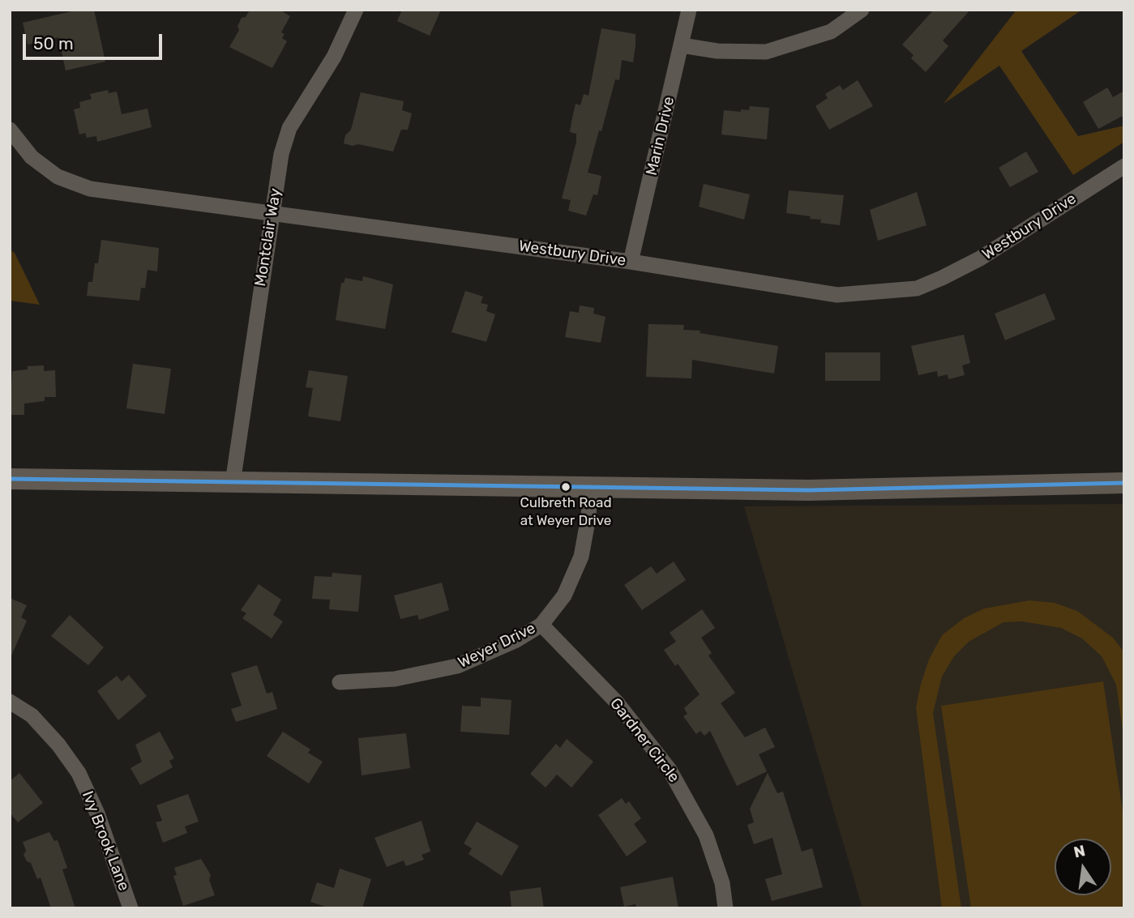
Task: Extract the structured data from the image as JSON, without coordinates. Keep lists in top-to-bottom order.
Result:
{
  "streets": {
    "street": [
      "Marin Drive",
      "Westbury Drive",
      "Montclair Way",
      "Weyer Drive",
      "Gardner Circle",
      "Ivy Brook Lane"
    ]
  },
  "crossings": [
    ["Marin Drive", "Westbury Drive"],
    ["Westbury Drive", "Montclair Way"],
    ["Weyer Drive", "Gardner Circle"]
  ],
  "places": ["Culbreth Road at Weyer Drive"],
  "scale_bar": "50 m",
  "north": "top"
}
